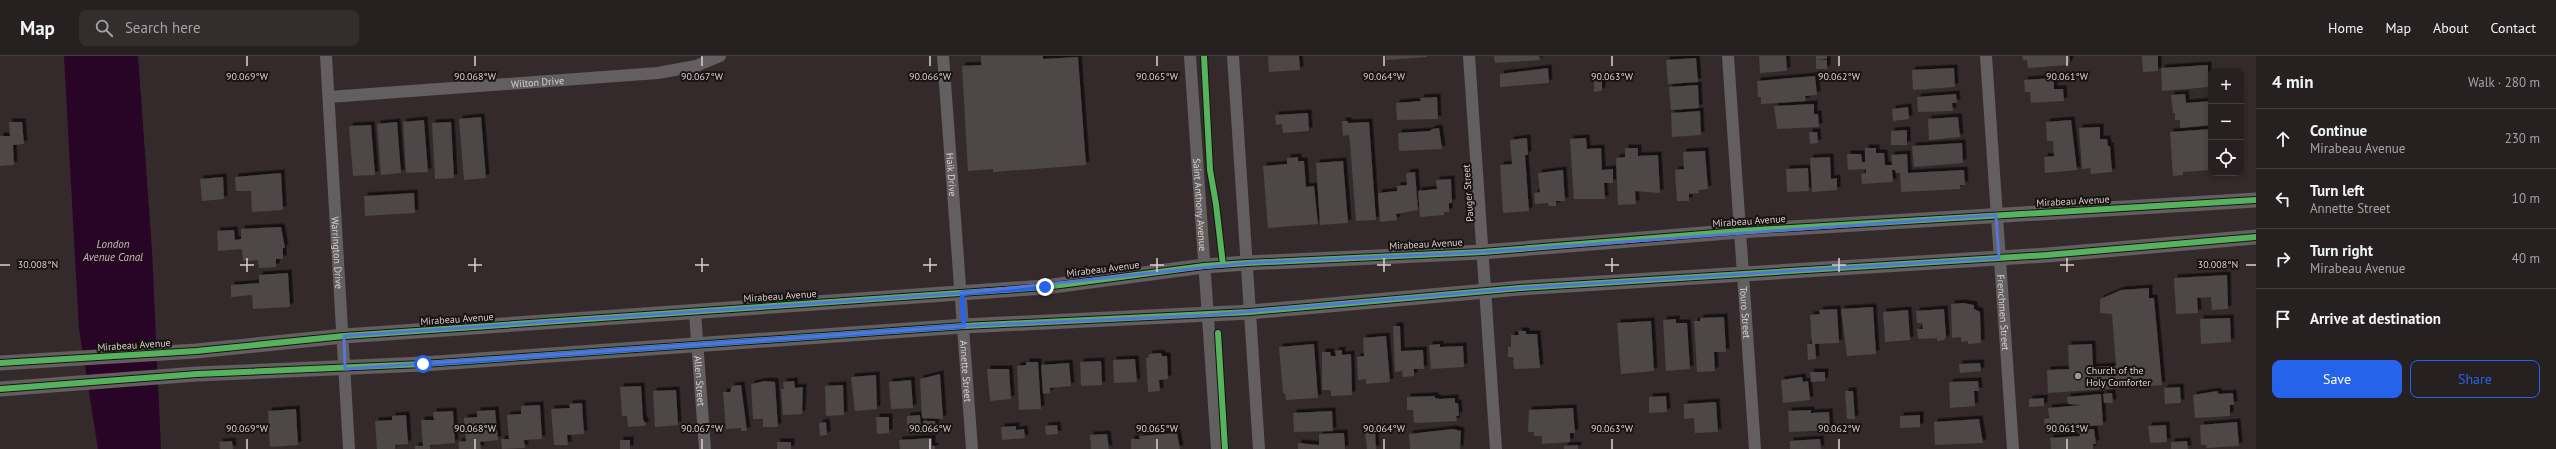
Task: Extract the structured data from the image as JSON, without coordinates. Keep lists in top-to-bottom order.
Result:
{
  "streets": {
    "street": [
      "Wilton Drive",
      "Haik Drive",
      "Pauger Street",
      "Mirabeau Avenue",
      "Saint Anthony Avenue",
      "Warrington Drive",
      "Touro Street",
      "Frenchmen Street",
      "Annette Street",
      "Allen Street"
    ]
  },
  "crossings": [
    ["Wilton Drive", "Warrington Drive"],
    ["Haik Drive", "Mirabeau Avenue"],
    ["Haik Drive", "Annette Street"],
    ["Pauger Street", "Mirabeau Avenue"],
    ["Mirabeau Avenue", "Saint Anthony Avenue"],
    ["Mirabeau Avenue", "Warrington Drive"],
    ["Mirabeau Avenue", "Touro Street"],
    ["Mirabeau Avenue", "Frenchmen Street"],
    ["Mirabeau Avenue", "Annette Street"],
    ["Mirabeau Avenue", "Allen Street"]
  ],
  "water": ["London Avenue Canal"],
  "places": ["Church of the Holy Comforter"],
  "page": {
    "header": "Map",
    "search": "Search here",
    "nav": [
      "Home",
      "Map",
      "About",
      "Contact"
    ],
    "heading": ["4 min", "Walk · 280 m"],
    "map_buttons": ["+", "−"],
    "list": [
      ["Continue", "Mirabeau Avenue", "230 m"],
      ["Turn left", "Annette Street", "10 m"],
      ["Turn right", "Mirabeau Avenue", "40 m"],
      "Arrive at destination"
    ],
    "buttons": ["Save", "Share"]
  },
  "coordinates": [
    "90.069°W",
    "90.068°W",
    "90.067°W",
    "90.066°W",
    "90.065°W",
    "90.064°W",
    "90.063°W",
    "90.062°W",
    "90.061°W",
    "30.008°N"
  ]
}
